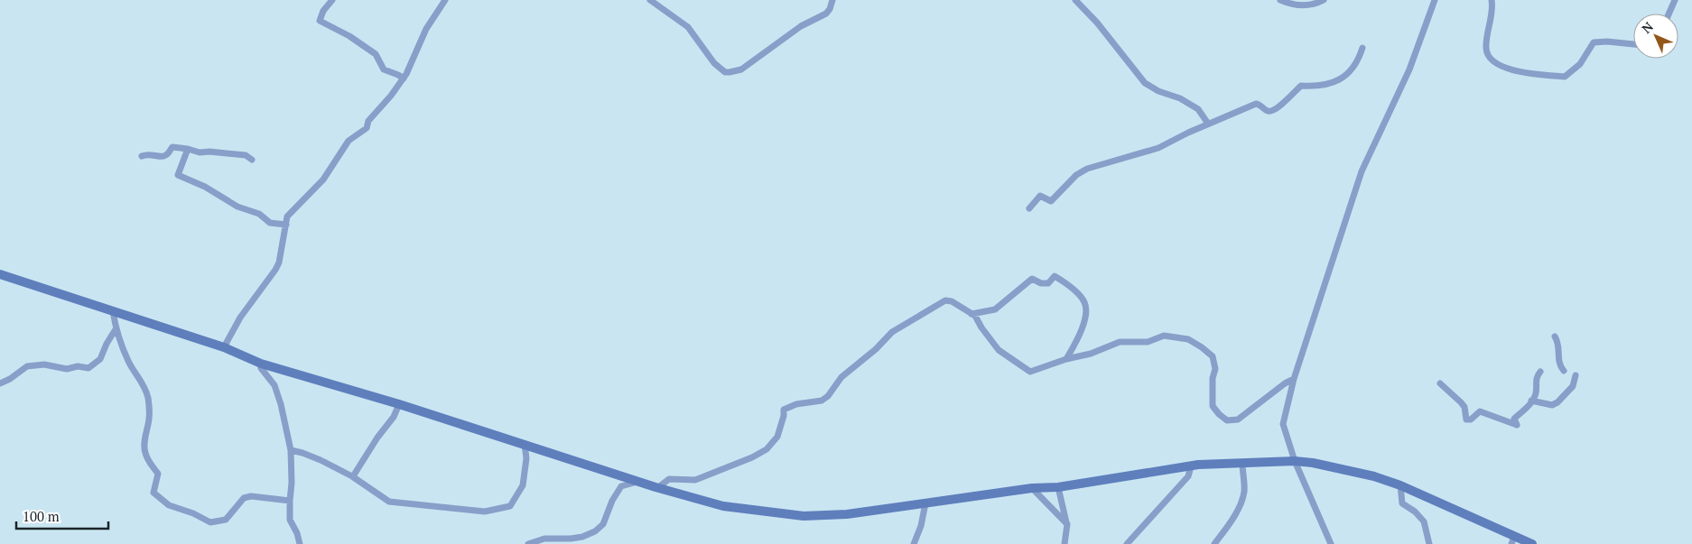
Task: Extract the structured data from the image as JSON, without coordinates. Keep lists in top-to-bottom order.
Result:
{
  "scale_bar": "100 m",
  "north": "top left"
}
